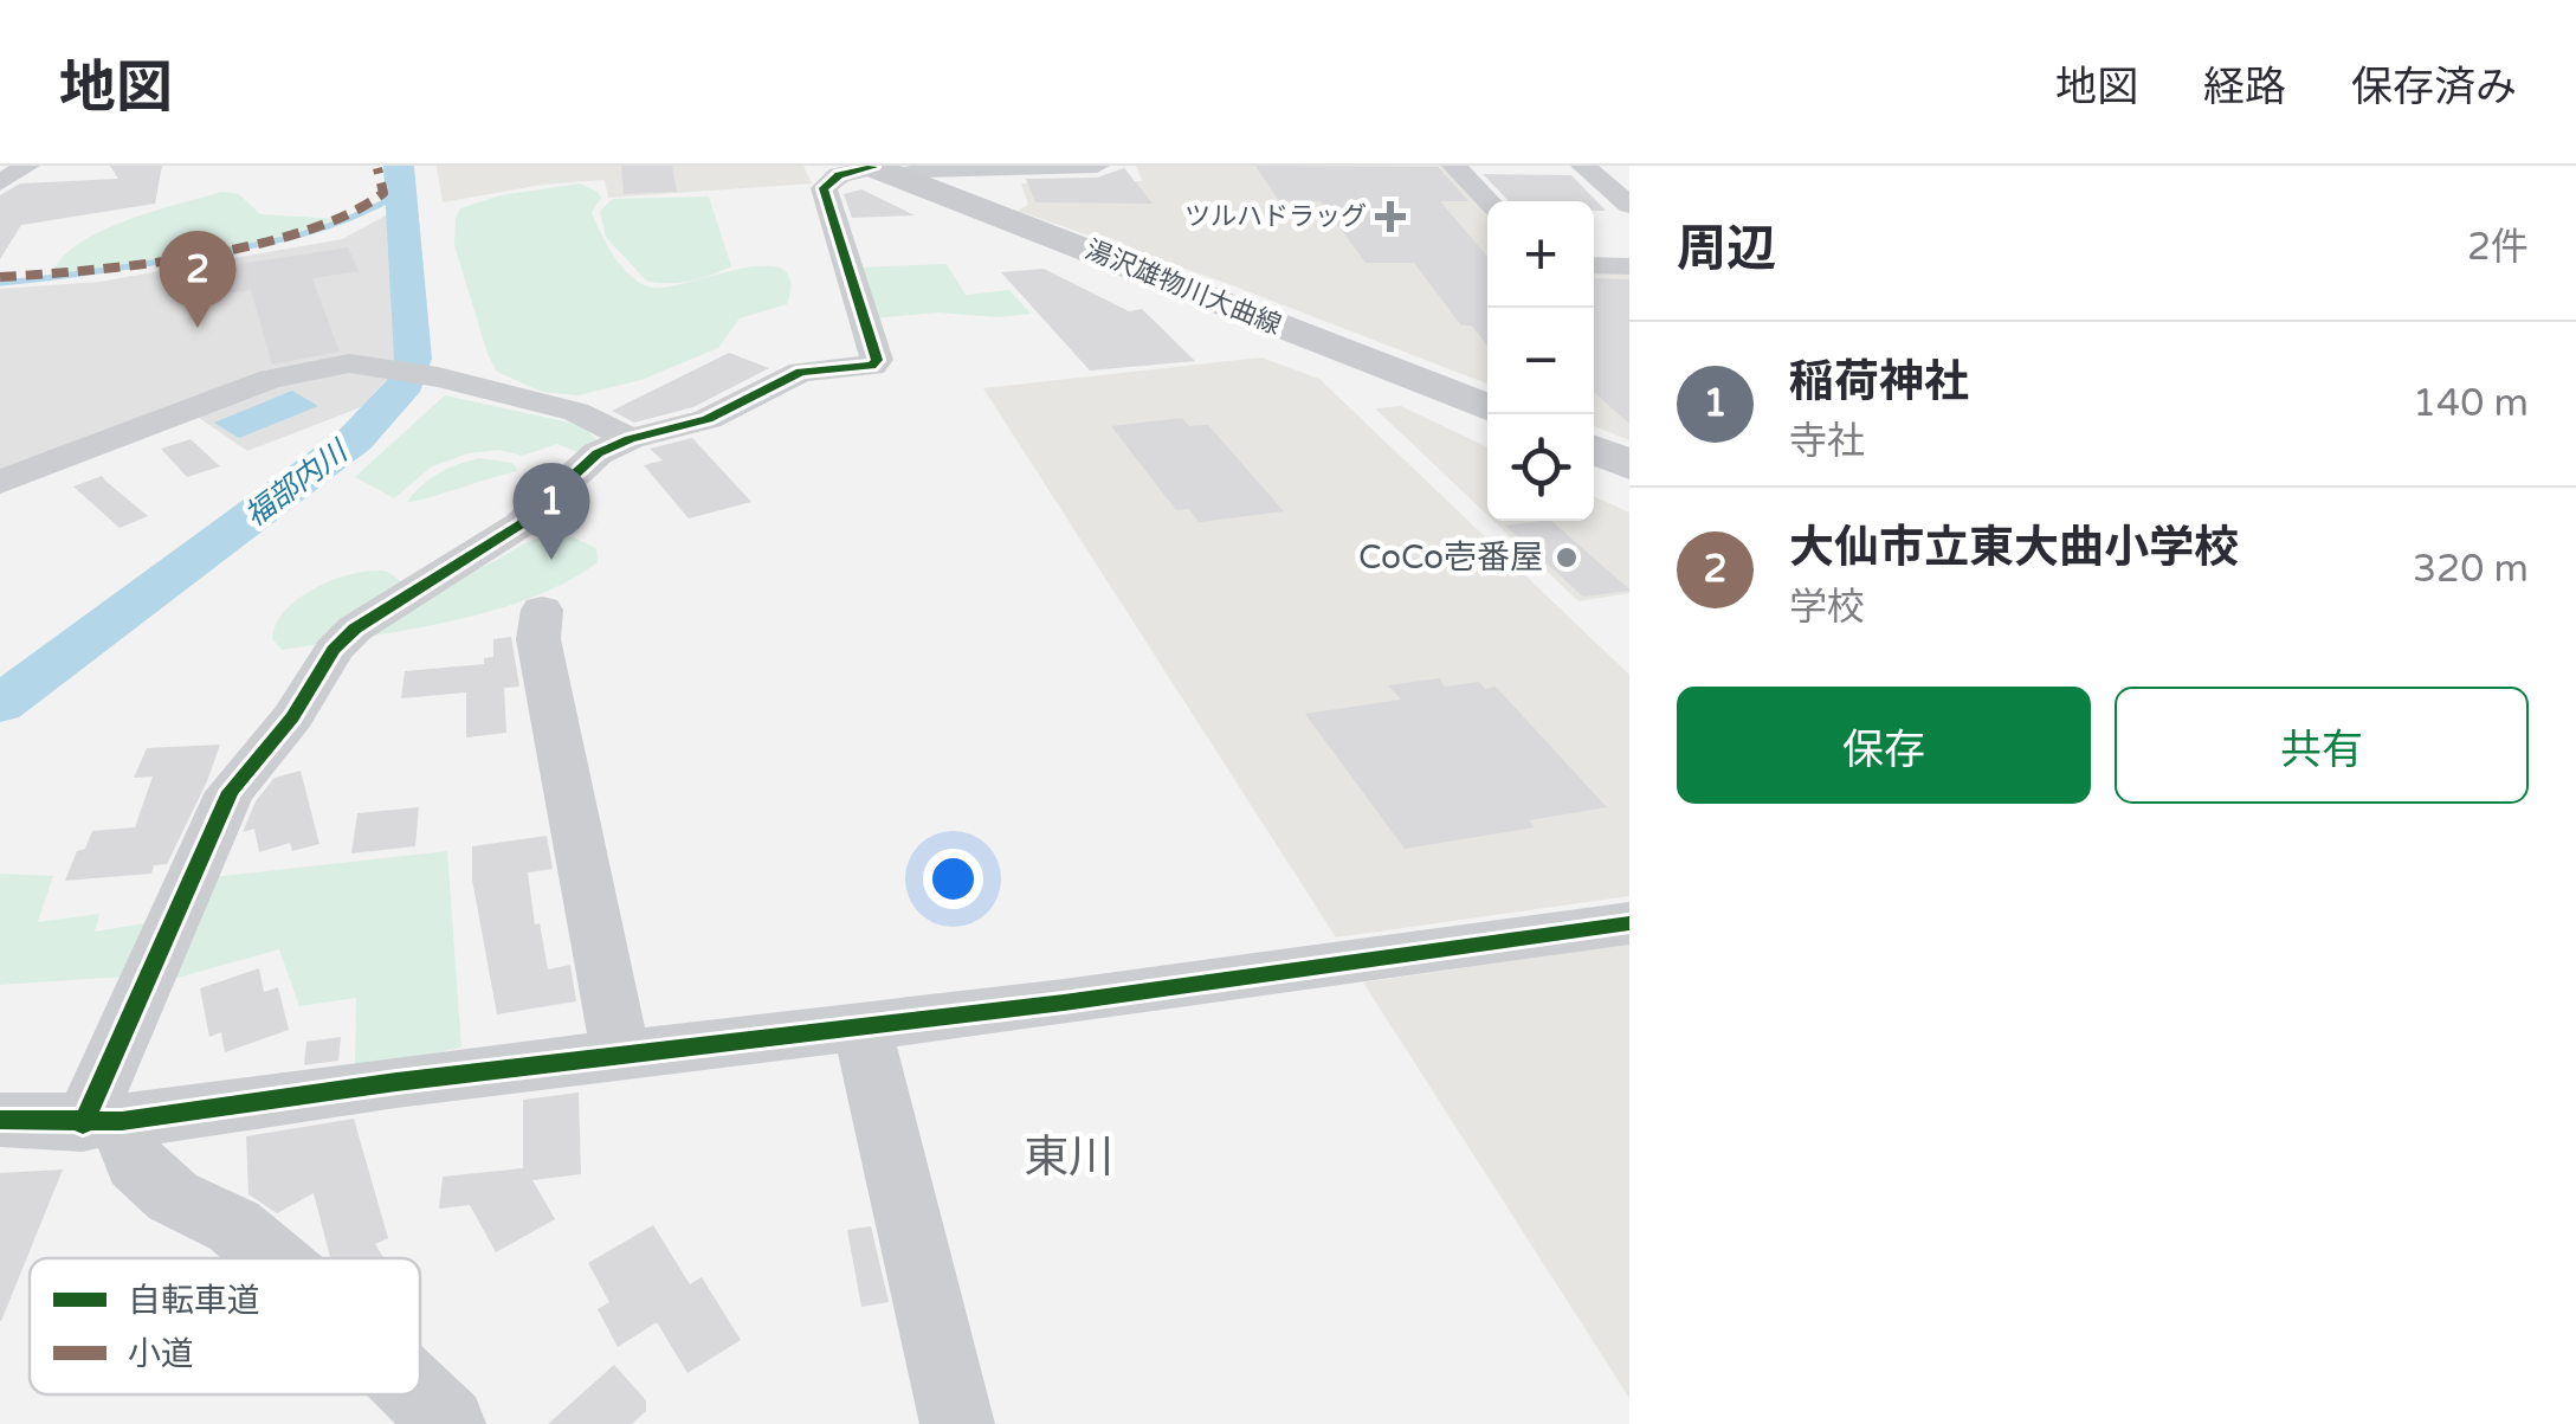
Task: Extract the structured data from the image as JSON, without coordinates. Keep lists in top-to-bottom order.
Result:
{
  "streets": {
    "main road": ["湯沢雄物川大曲線"]
  },
  "districts": ["東川"],
  "water": ["福部内川"],
  "places": {
    "health": ["ツルハドラッグ"],
    "other": ["CoCo壱番屋"]
  },
  "legend": ["自転車道", "小道"],
  "page": {
    "header": "地図",
    "nav": ["地図", "経路", "保存済み"],
    "heading": ["周辺", "2件"],
    "map_buttons": ["+", "−"],
    "pins": ["2", "1"],
    "list": [
      {
        "mark": "1",
        "name": "稲荷神社",
        "note": "寺社",
        "value": "140 m"
      },
      {
        "mark": "2",
        "name": "大仙市立東大曲小学校",
        "note": "学校",
        "value": "320 m"
      }
    ],
    "buttons": ["保存", "共有"]
  }
}
